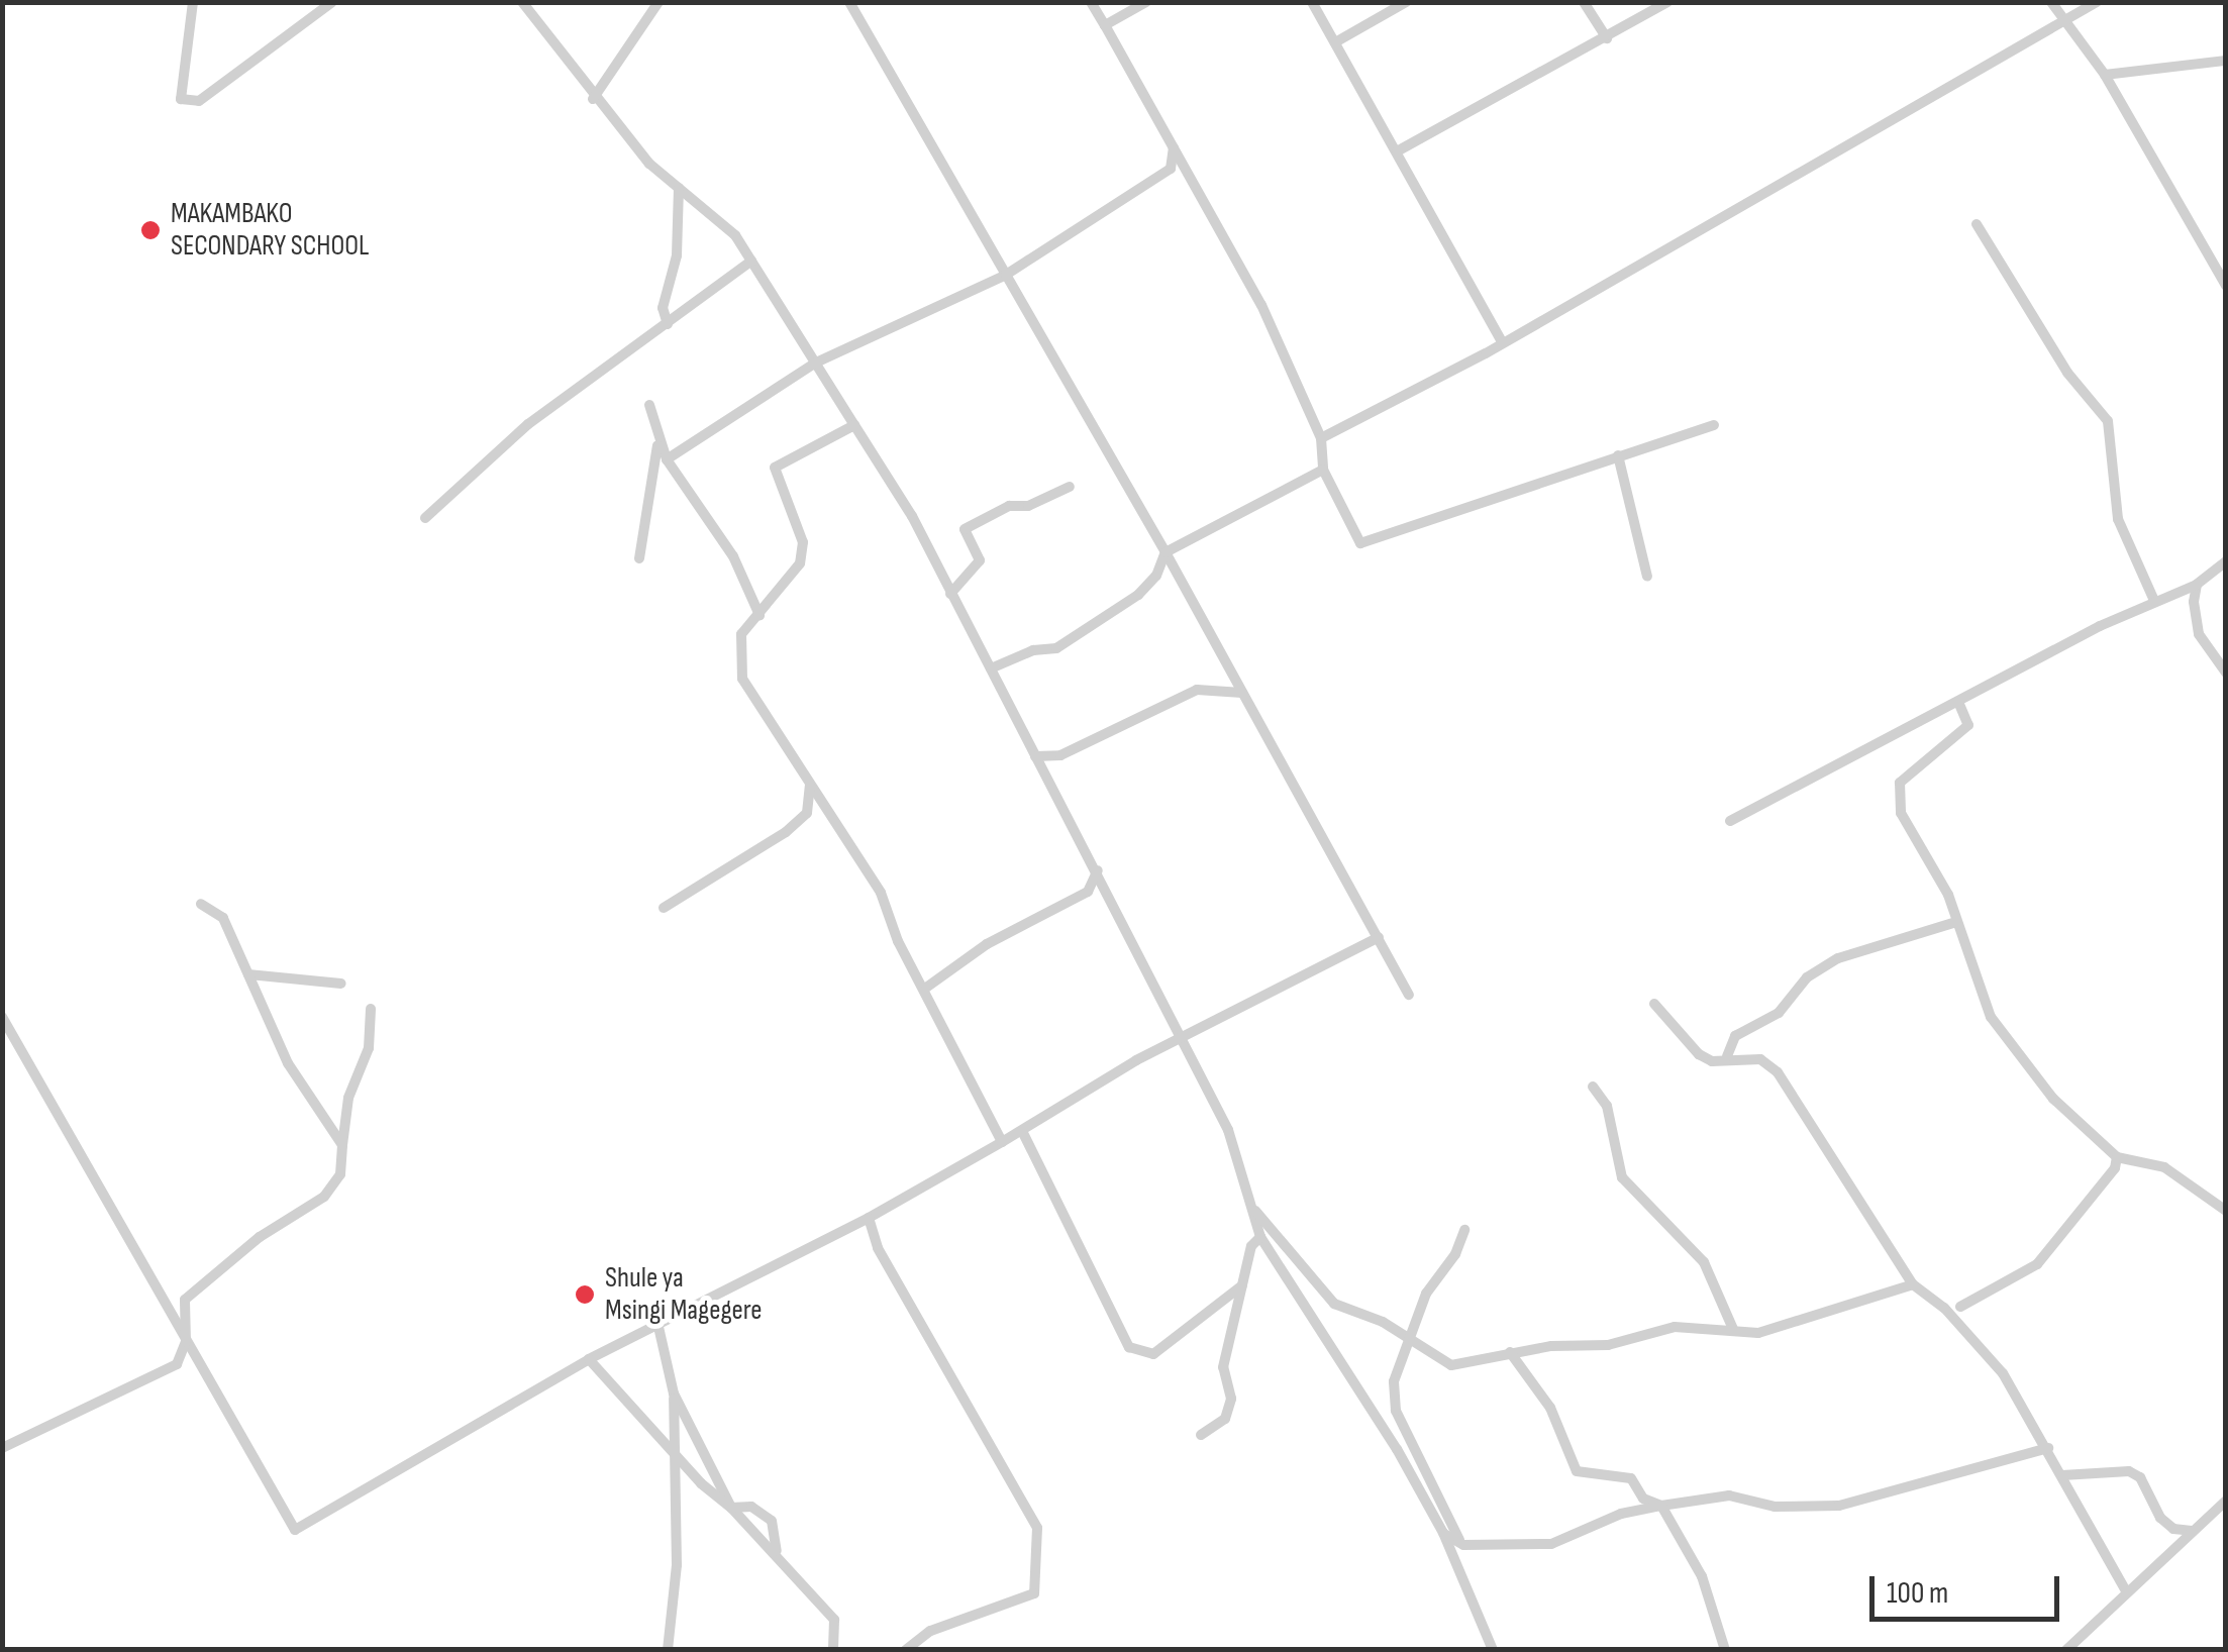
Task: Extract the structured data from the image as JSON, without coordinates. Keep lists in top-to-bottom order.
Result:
{
  "places": ["MAKAMBAKO SECONDARY SCHOOL", "Shule ya Msingi Magegere"],
  "scale_bar": "100 m"
}
